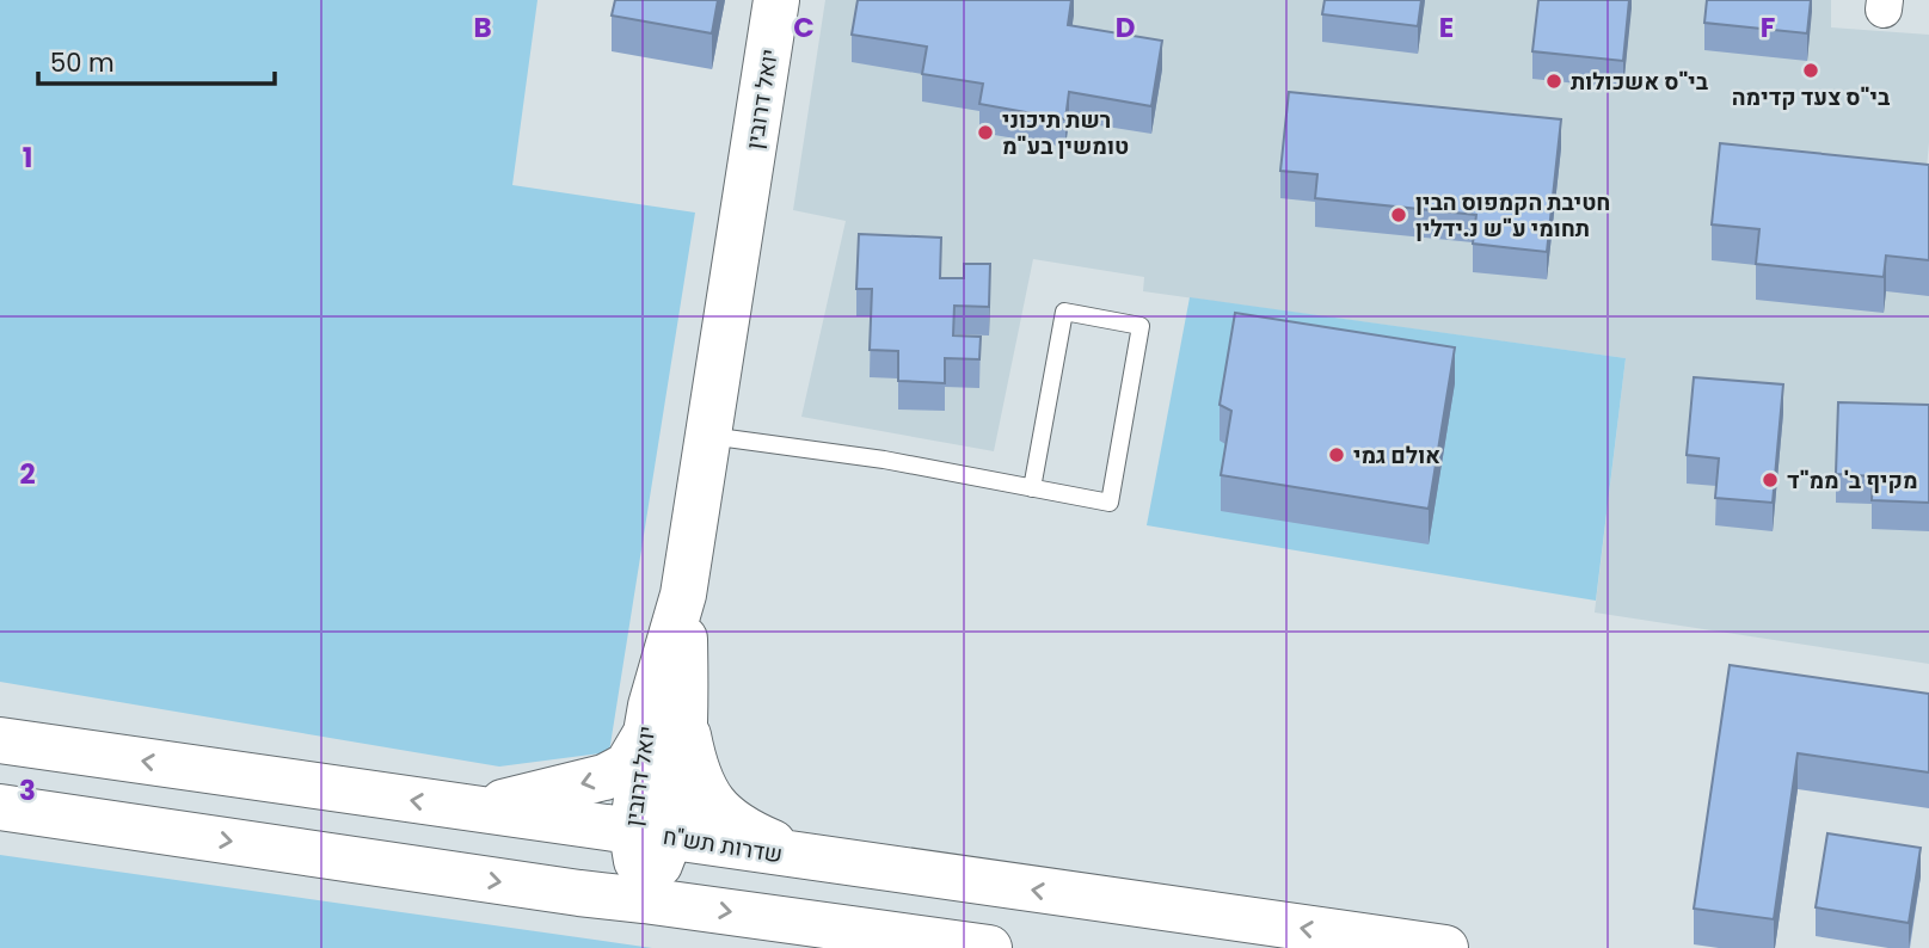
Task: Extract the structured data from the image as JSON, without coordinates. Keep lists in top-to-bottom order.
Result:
{
  "streets": {
    "main road": ["יואל דרובין", "שדרות תש\"ח"]
  },
  "crossings": [
    ["יואל דרובין", "שדרות תש\"ח"]
  ],
  "places": [
    "בי\"ס צעד קדימה",
    "בי\"ס אשכולות",
    "רשת תיכוני טומשין בע\"מ",
    "חטיבת הקמפוס הבין תחומי ע\"ש נ.ידלין",
    "אולם גמי",
    "מקיף ב' ממ\"ד"
  ],
  "scale_bar": "50 m",
  "grid": {
    "columns": [
      "B",
      "C",
      "D",
      "E",
      "F"
    ],
    "rows": ["1", "2", "3"]
  }
}
